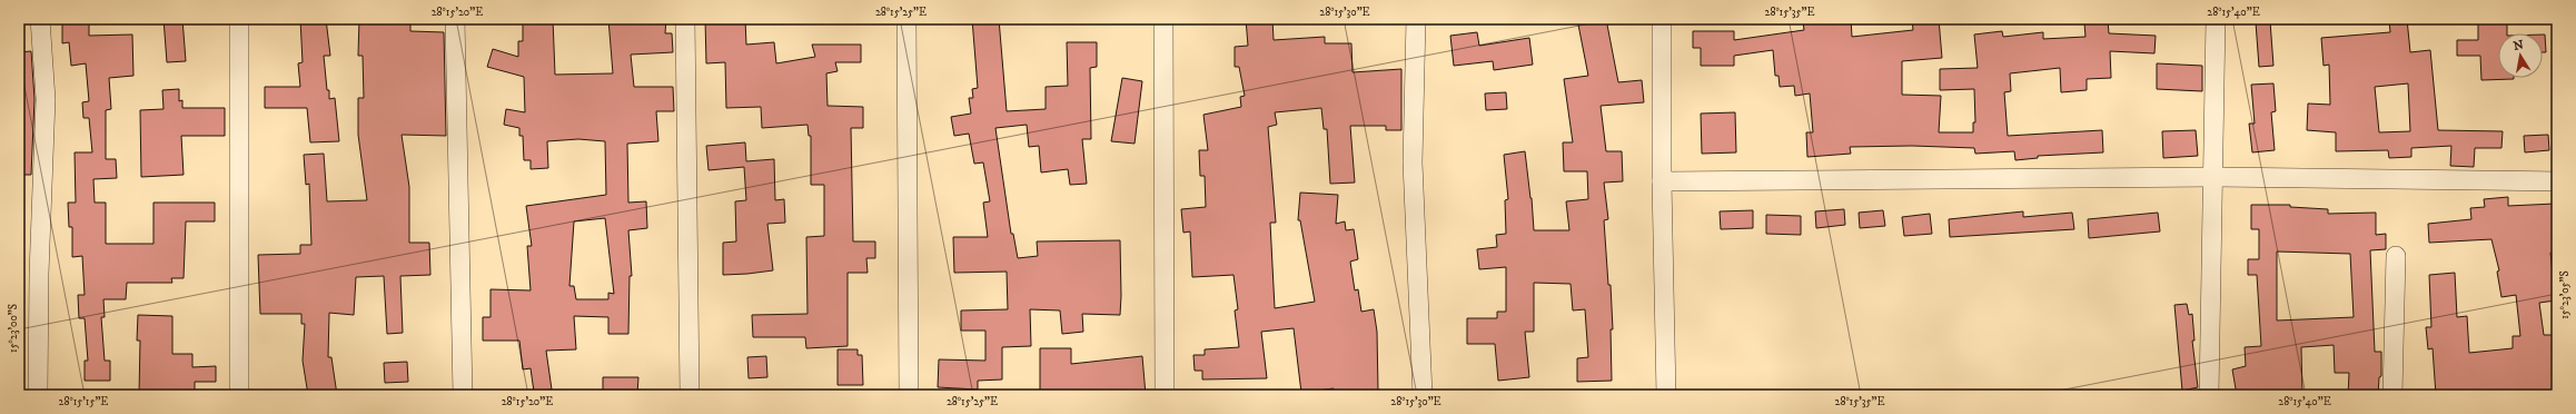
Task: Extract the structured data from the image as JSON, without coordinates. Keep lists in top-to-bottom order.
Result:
{
  "north": "top",
  "coordinates": [
    "28°15'20\"E",
    "28°15'25\"E",
    "28°15'30\"E",
    "28°15'35\"E",
    "28°15'40\"E",
    "15°23'05\"S",
    "15°23'00\"S",
    "28°15'15\"E"
  ]
}
